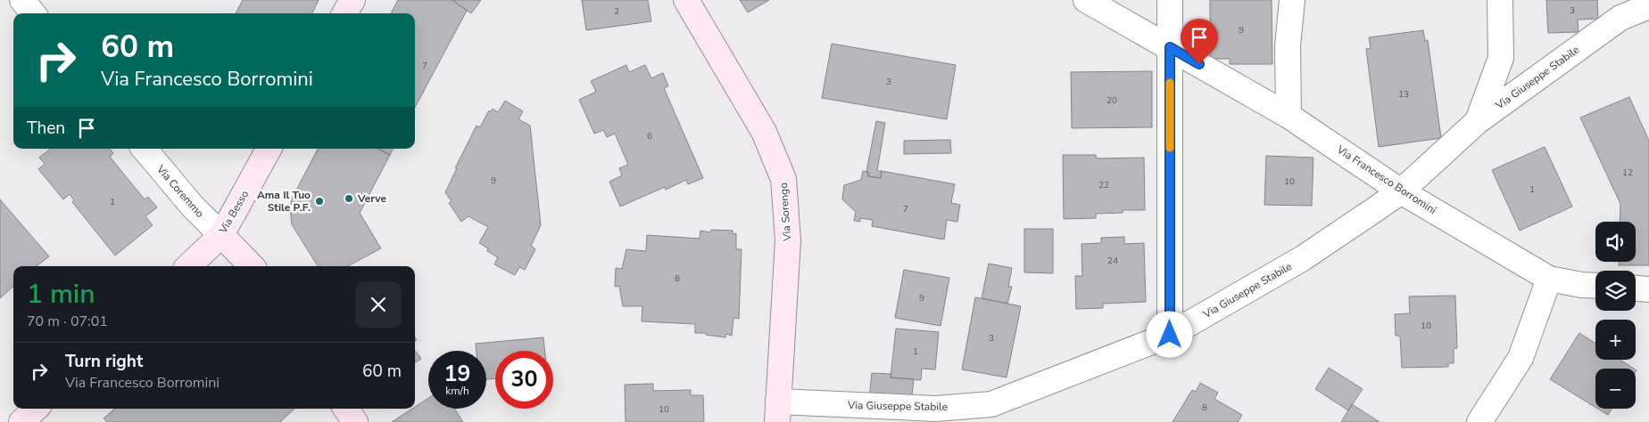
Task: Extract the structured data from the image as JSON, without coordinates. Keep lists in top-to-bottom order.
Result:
{
  "streets": {
    "main road": ["Via Besso", "Via Sorengo"],
    "street": ["Via Giuseppe Stabile", "Via Francesco Borromini", "Via Coremmo"]
  },
  "crossings": [
    ["Via Giuseppe Stabile", "Via Francesco Borromini"],
    ["Via Giuseppe Stabile", "Via Sorengo"],
    ["Via Coremmo", "Via Besso"]
  ],
  "places": ["Verve", "Ama Il Tuo Stile P.F."],
  "house_numbers": [
    "3",
    "2",
    "9",
    "7",
    "3",
    "13",
    "20",
    "6",
    "12",
    "9",
    "10",
    "22",
    "1",
    "1",
    "7",
    "24",
    "8",
    "9",
    "10",
    "3",
    "1",
    "8",
    "10"
  ],
  "page": {
    "turn": ["60 m", "Via Francesco Borromini"],
    "then": "Then",
    "map_buttons": ["+", "−"],
    "heading": ["1 min", "70 m · 07:01"],
    "list": [
      {
        "name": "Turn right",
        "note": "Via Francesco Borromini",
        "value": "60 m"
      }
    ],
    "speed": "19 km/h",
    "limit": "30"
  }
}
